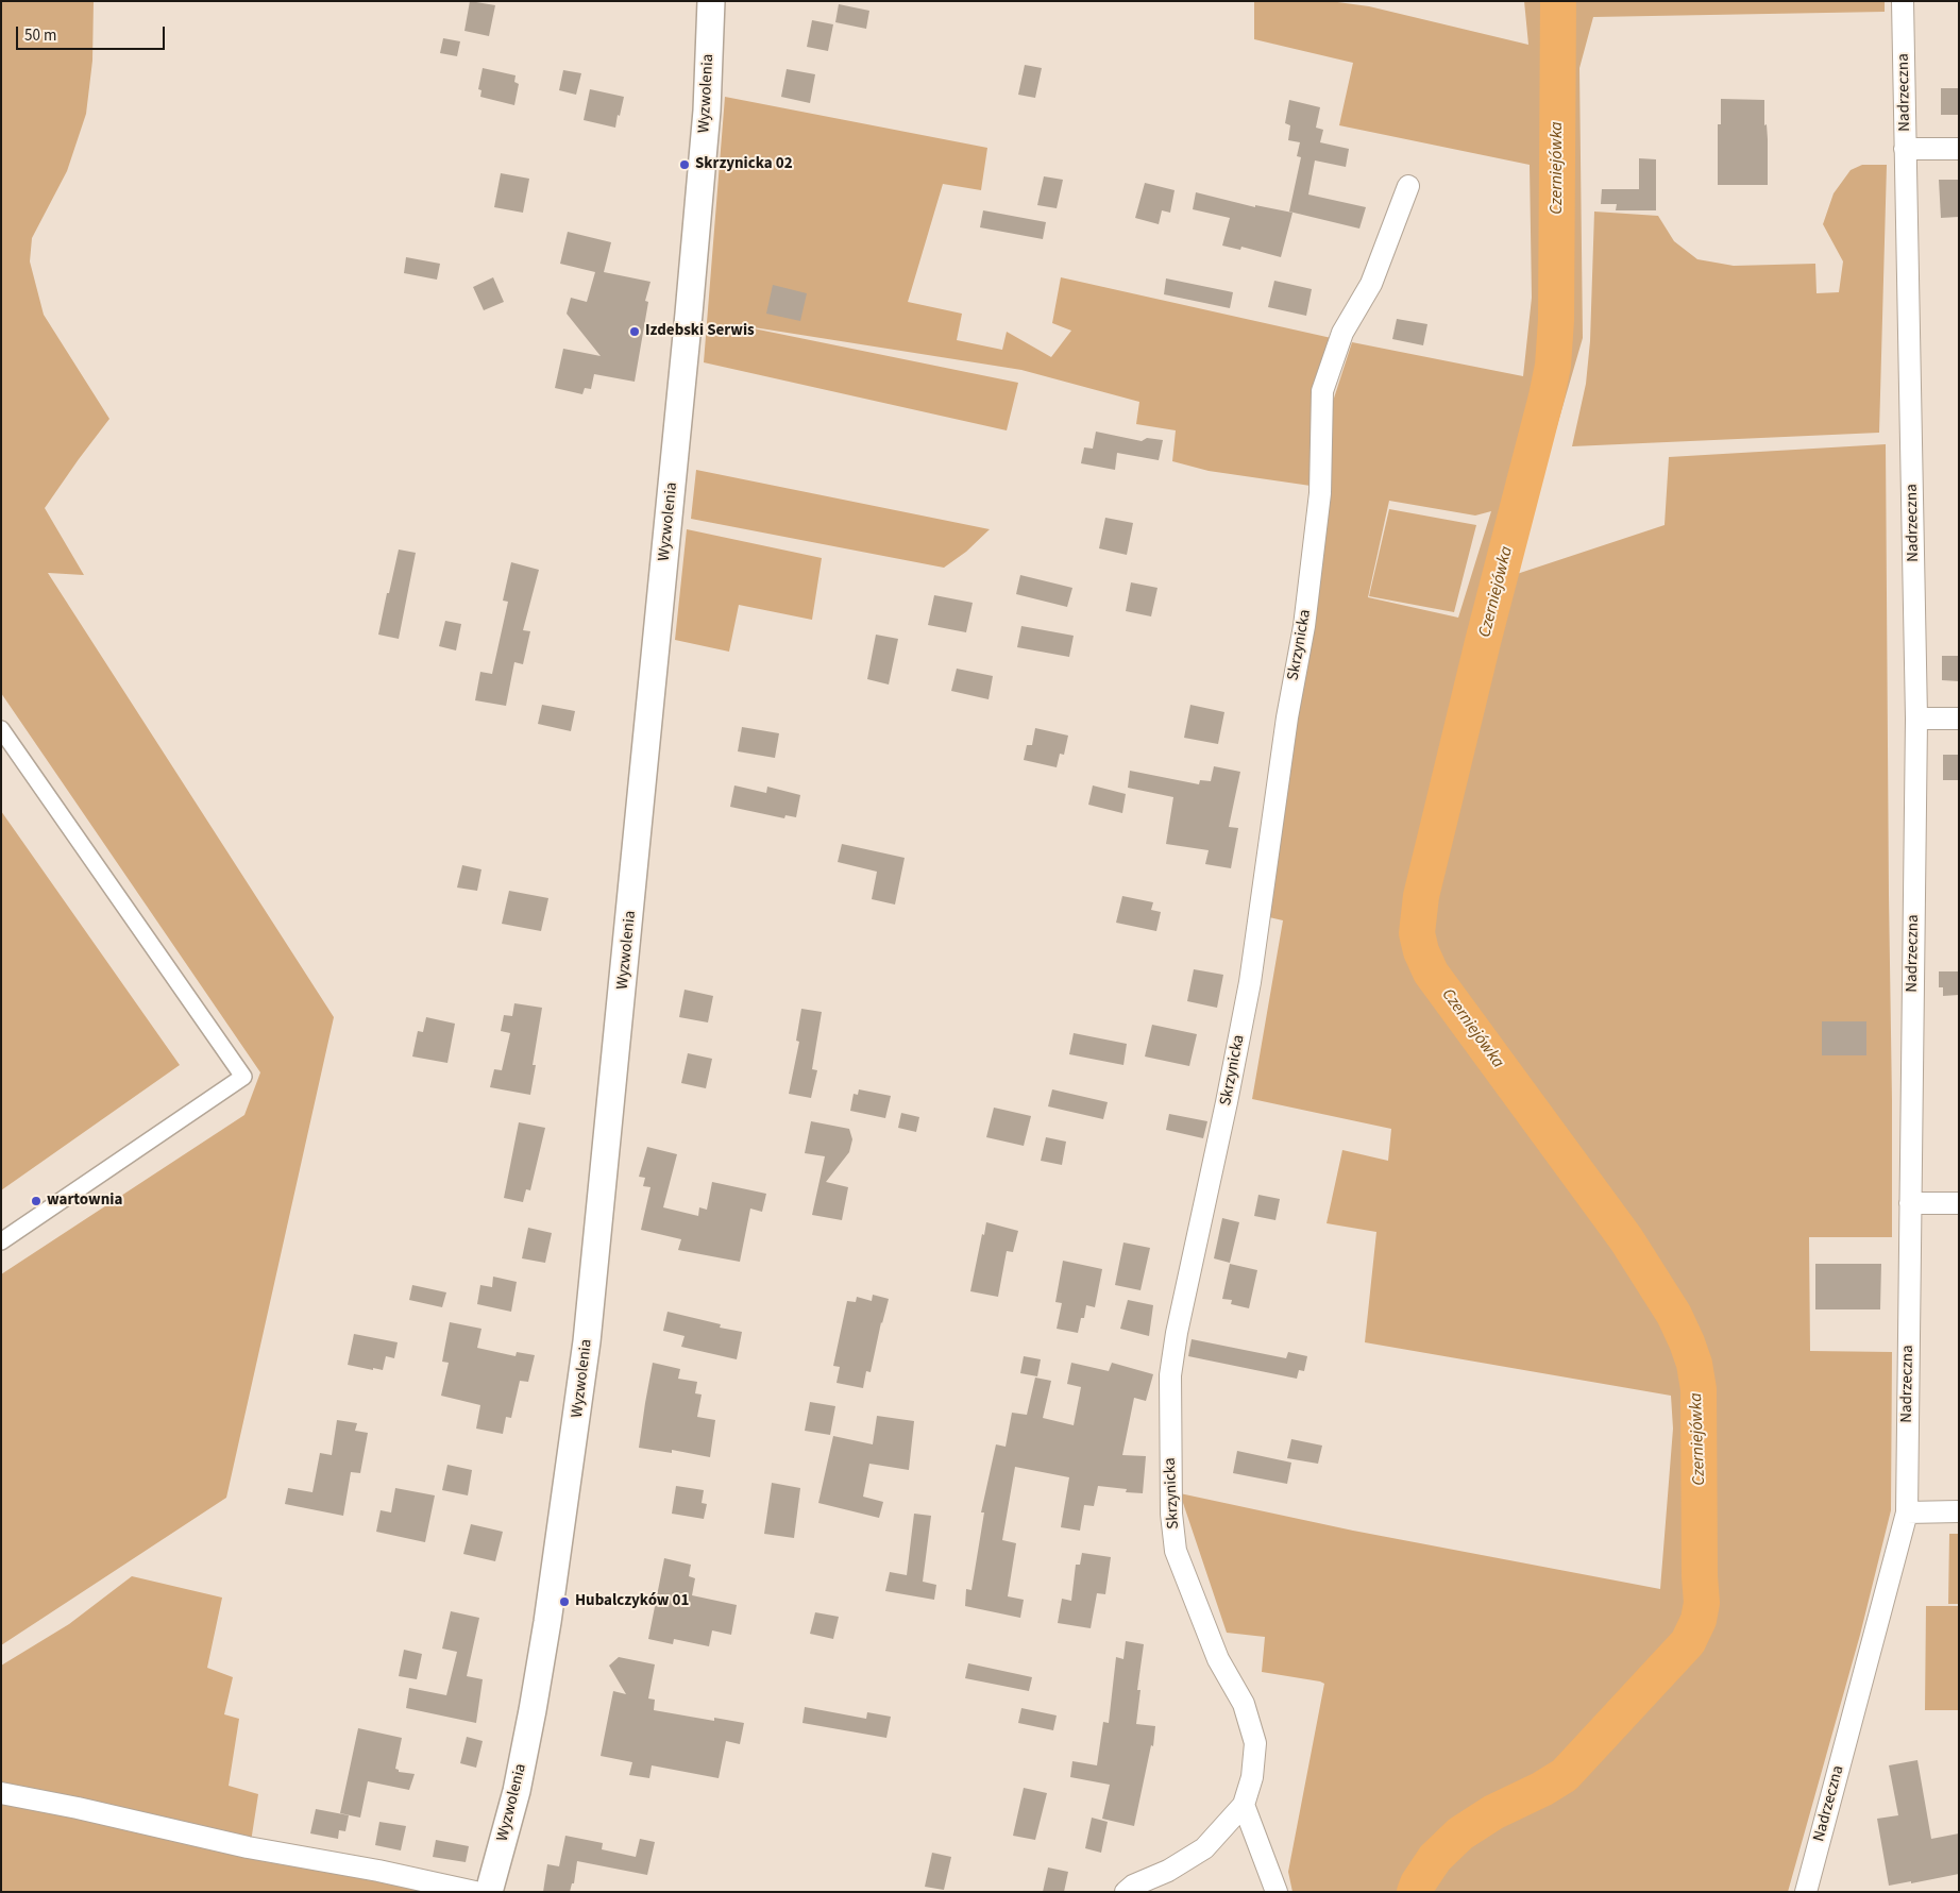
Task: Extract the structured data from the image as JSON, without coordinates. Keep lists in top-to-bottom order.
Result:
{
  "streets": {
    "street": ["Nadrzeczna", "Wyzwolenia", "Skrzynicka"]
  },
  "water": ["Czerniejówka"],
  "places": [
    "Skrzynicka 02",
    "Izdebski Serwis",
    "wartownia",
    "Hubalczyków 01"
  ],
  "scale_bar": "50 m"
}
